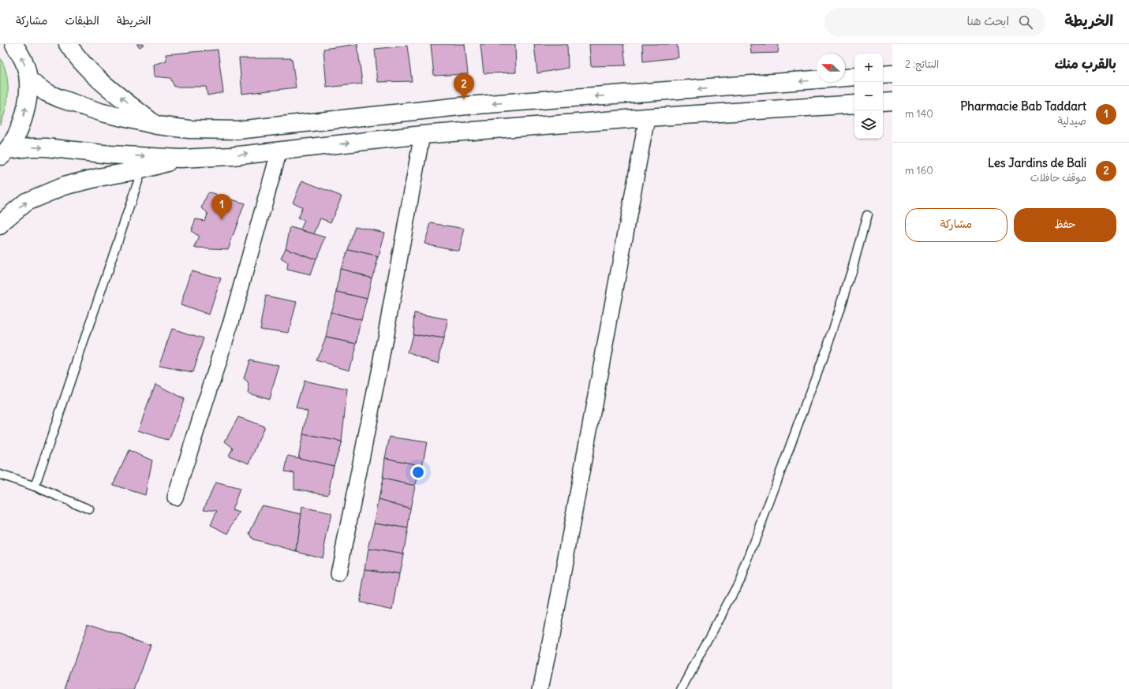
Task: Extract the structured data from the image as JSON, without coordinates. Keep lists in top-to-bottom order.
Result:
{
  "north": "left",
  "page": {
    "header": "الخريطة",
    "search": "ابحث هنا",
    "nav": ["الخريطة", "الطبقات", "مشاركة"],
    "heading": ["بالقرب منك", "النتائج: 2"],
    "map_buttons": ["+", "−"],
    "pins": ["2", "1"],
    "list": [
      {
        "mark": "1",
        "name": "Pharmacie Bab Taddart",
        "note": "صيدلية",
        "value": "140 m"
      },
      {
        "mark": "2",
        "name": "Les Jardins de Bali",
        "note": "موقف حافلات",
        "value": "160 m"
      }
    ],
    "buttons": ["حفظ", "مشاركة"]
  }
}
